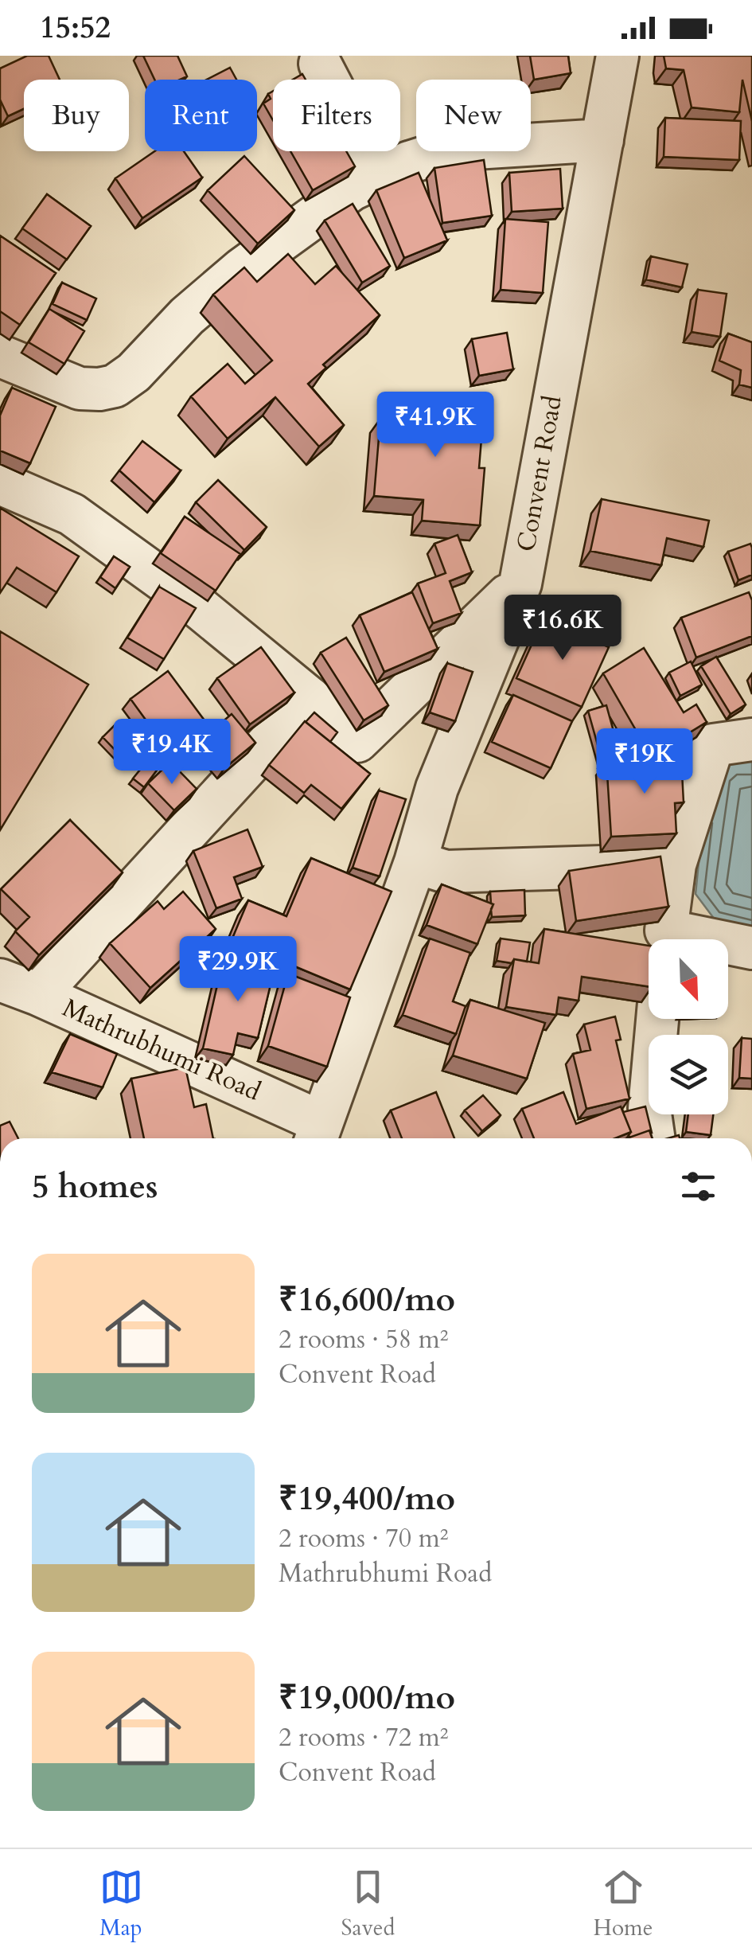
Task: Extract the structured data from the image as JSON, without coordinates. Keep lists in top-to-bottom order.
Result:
{
  "streets": {
    "street": ["Convent Road", "Mathrubhumi Road"]
  },
  "crossings": [
    ["Convent Road", "Mathrubhumi Road"]
  ],
  "north": "bottom right",
  "page": {
    "status": "15:52",
    "chip": [
      "Buy",
      "Rent",
      "Filters",
      "New"
    ],
    "price": [
      "₹41.9K",
      "₹16.6K",
      "₹19.4K",
      "₹19K",
      "₹29.9K"
    ],
    "heading": "5 homes",
    "list": [
      {
        "name": "₹16,600/mo",
        "note": "2 rooms · 58 m² · Convent Road"
      },
      {
        "name": "₹19,400/mo",
        "note": "2 rooms · 70 m² · Mathrubhumi Road"
      },
      {
        "name": "₹19,000/mo",
        "note": "2 rooms · 72 m² · Convent Road"
      }
    ],
    "tabs": ["Map", "Saved", "Home"]
  }
}
